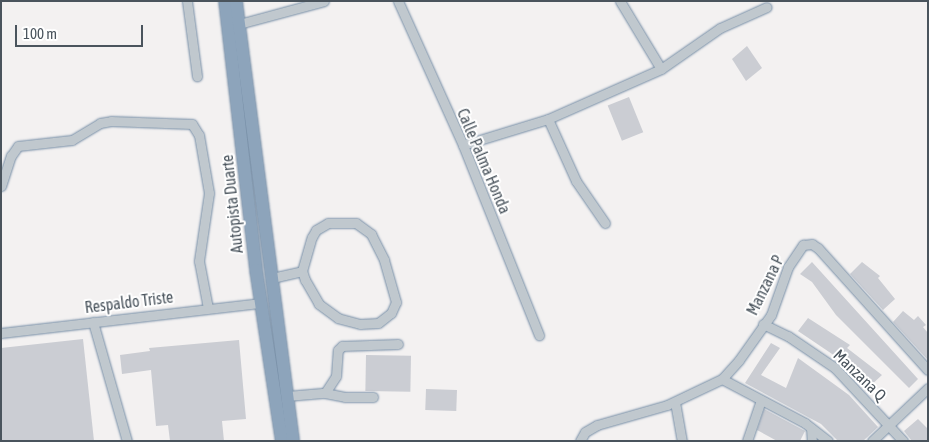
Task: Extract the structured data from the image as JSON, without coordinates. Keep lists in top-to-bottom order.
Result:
{
  "streets": {
    "highway": ["Autopista Duarte"],
    "street": [
      "Calle Palma Honda",
      "Manzana P",
      "Respaldo Triste",
      "Manzana Q"
    ]
  },
  "crossings": [
    ["Autopista Duarte", "Respaldo Triste"],
    ["Manzana P", "Manzana Q"]
  ],
  "scale_bar": "100 m"
}
